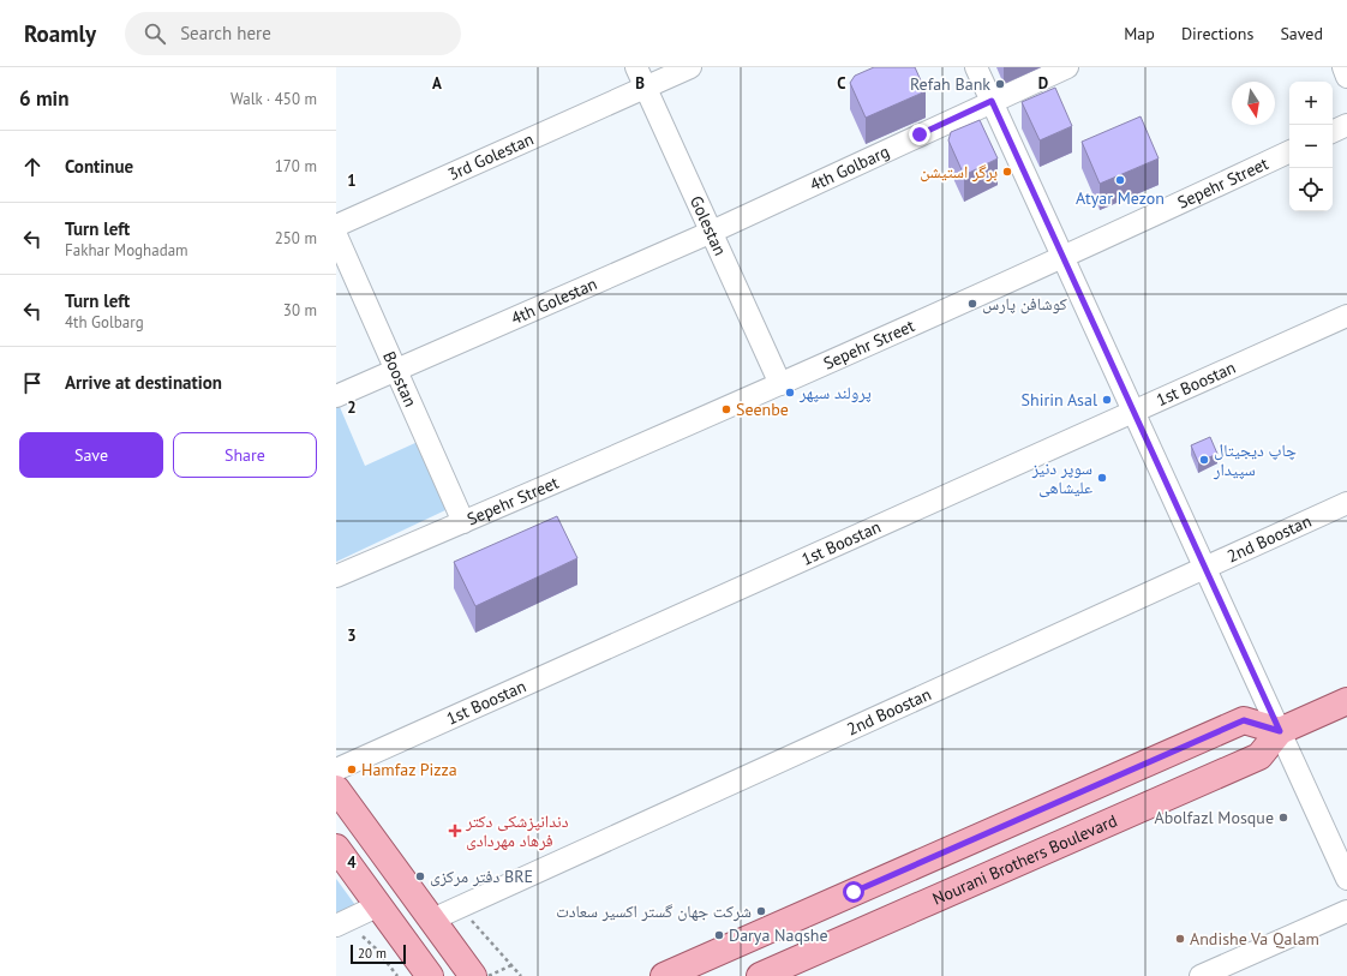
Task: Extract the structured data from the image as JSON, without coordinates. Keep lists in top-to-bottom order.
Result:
{
  "streets": {
    "main road": ["Nourani Brothers Boulevard"],
    "street": [
      "3rd Golestan",
      "4th Golbarg",
      "Sepehr Street",
      "Golestan",
      "4th Golestan",
      "Boostan",
      "1st Boostan",
      "2nd Boostan"
    ]
  },
  "crossings": [
    ["3rd Golestan", "Golestan"],
    ["4th Golbarg", "Golestan"],
    ["4th Golbarg", "4th Golestan"],
    ["Sepehr Street", "Golestan"],
    ["Sepehr Street", "Boostan"],
    ["Golestan", "4th Golestan"],
    ["4th Golestan", "Boostan"]
  ],
  "places": {
    "other": [
      "Refah Bank",
      "برگر استیشن",
      "Atyar Mezon",
      "کوشافن پارس",
      "پرولند سپهر",
      "Shirin Asal",
      "Seenbe",
      "چاپ دیجیتال سپیدار",
      "سوپر دنيز عليشاهى",
      "Hamfaz Pizza",
      "Abolfazl Mosque",
      "دفتر مرکزی BRE",
      "شرکت جهان گستر اکسیر سعادت",
      "Darya Naqshe",
      "Andishe Va Qalam"
    ],
    "health": ["دندانپزشکی دکتر فرهاد مهردادی"]
  },
  "scale_bar": "20 m",
  "north": "bottom",
  "page": {
    "header": "Roamly",
    "search": "Search here",
    "nav": ["Map", "Directions", "Saved"],
    "heading": ["6 min", "Walk · 450 m"],
    "map_buttons": ["+", "−"],
    "list": [
      ["Continue", "170 m"],
      ["Turn left", "Fakhar Moghadam", "250 m"],
      ["Turn left", "4th Golbarg", "30 m"],
      "Arrive at destination"
    ],
    "buttons": ["Save", "Share"],
    "scale": "20 m"
  },
  "grid": {
    "columns": [
      "A",
      "B",
      "C",
      "D"
    ],
    "rows": [
      "1",
      "2",
      "3",
      "4"
    ]
  }
}
